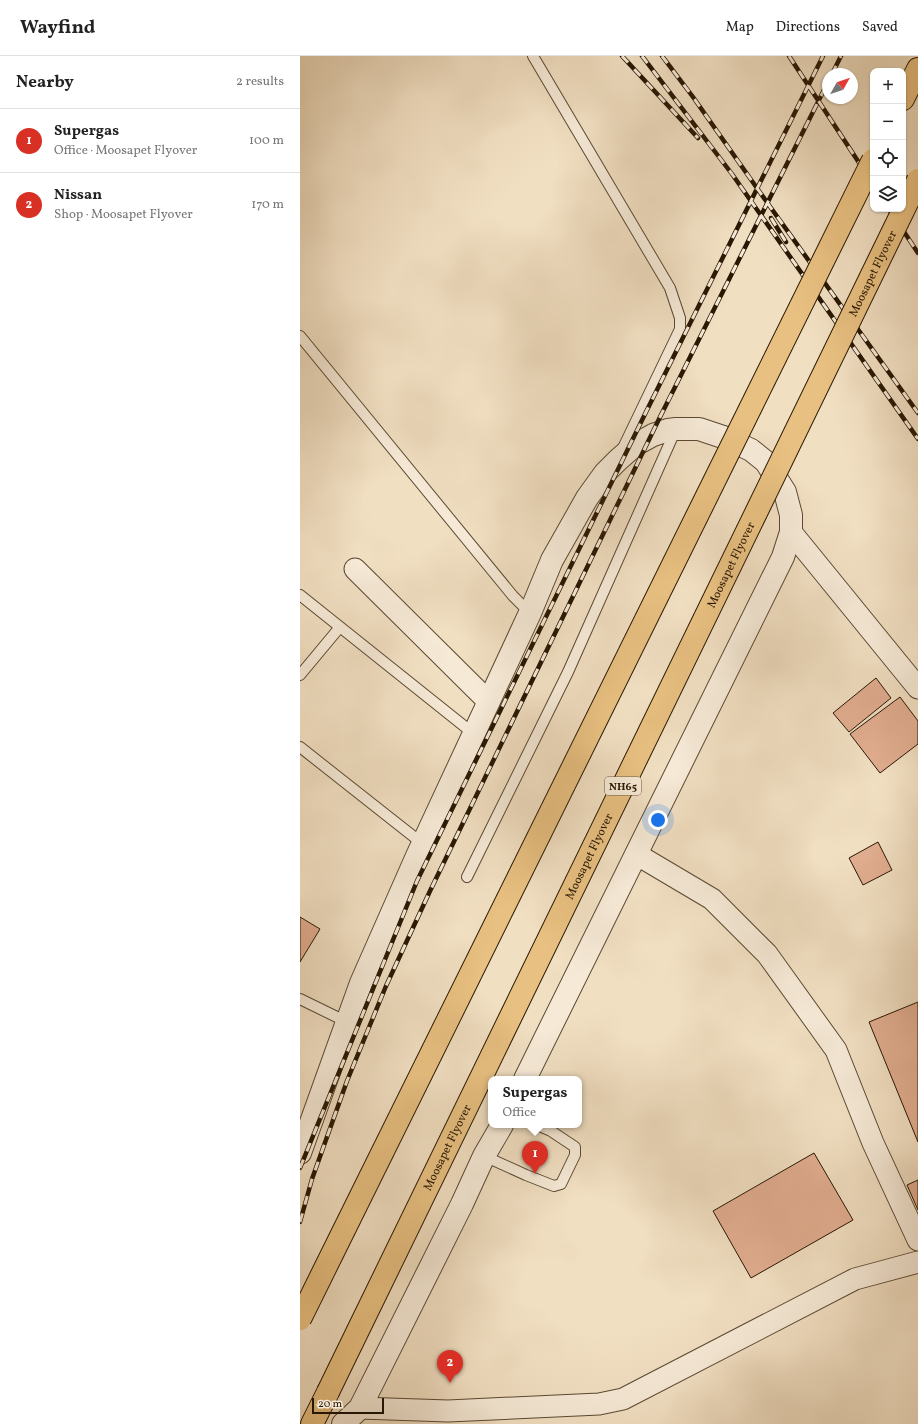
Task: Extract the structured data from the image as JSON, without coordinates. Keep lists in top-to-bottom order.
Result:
{
  "streets": {
    "highway": ["Moosapet Flyover", "NH65"]
  },
  "scale_bar": "20 m",
  "north": "top right",
  "page": {
    "header": "Wayfind",
    "nav": ["Map", "Directions", "Saved"],
    "heading": ["Nearby", "2 results"],
    "map_buttons": ["+", "−"],
    "list": [
      {
        "mark": "1",
        "name": "Supergas",
        "note": "Office · Moosapet Flyover",
        "value": "100 m"
      },
      {
        "mark": "2",
        "name": "Nissan",
        "note": "Shop · Moosapet Flyover",
        "value": "170 m"
      }
    ],
    "popup": ["Supergas", "Office"],
    "pins": ["1", "2"],
    "scale": "20 m"
  }
}
